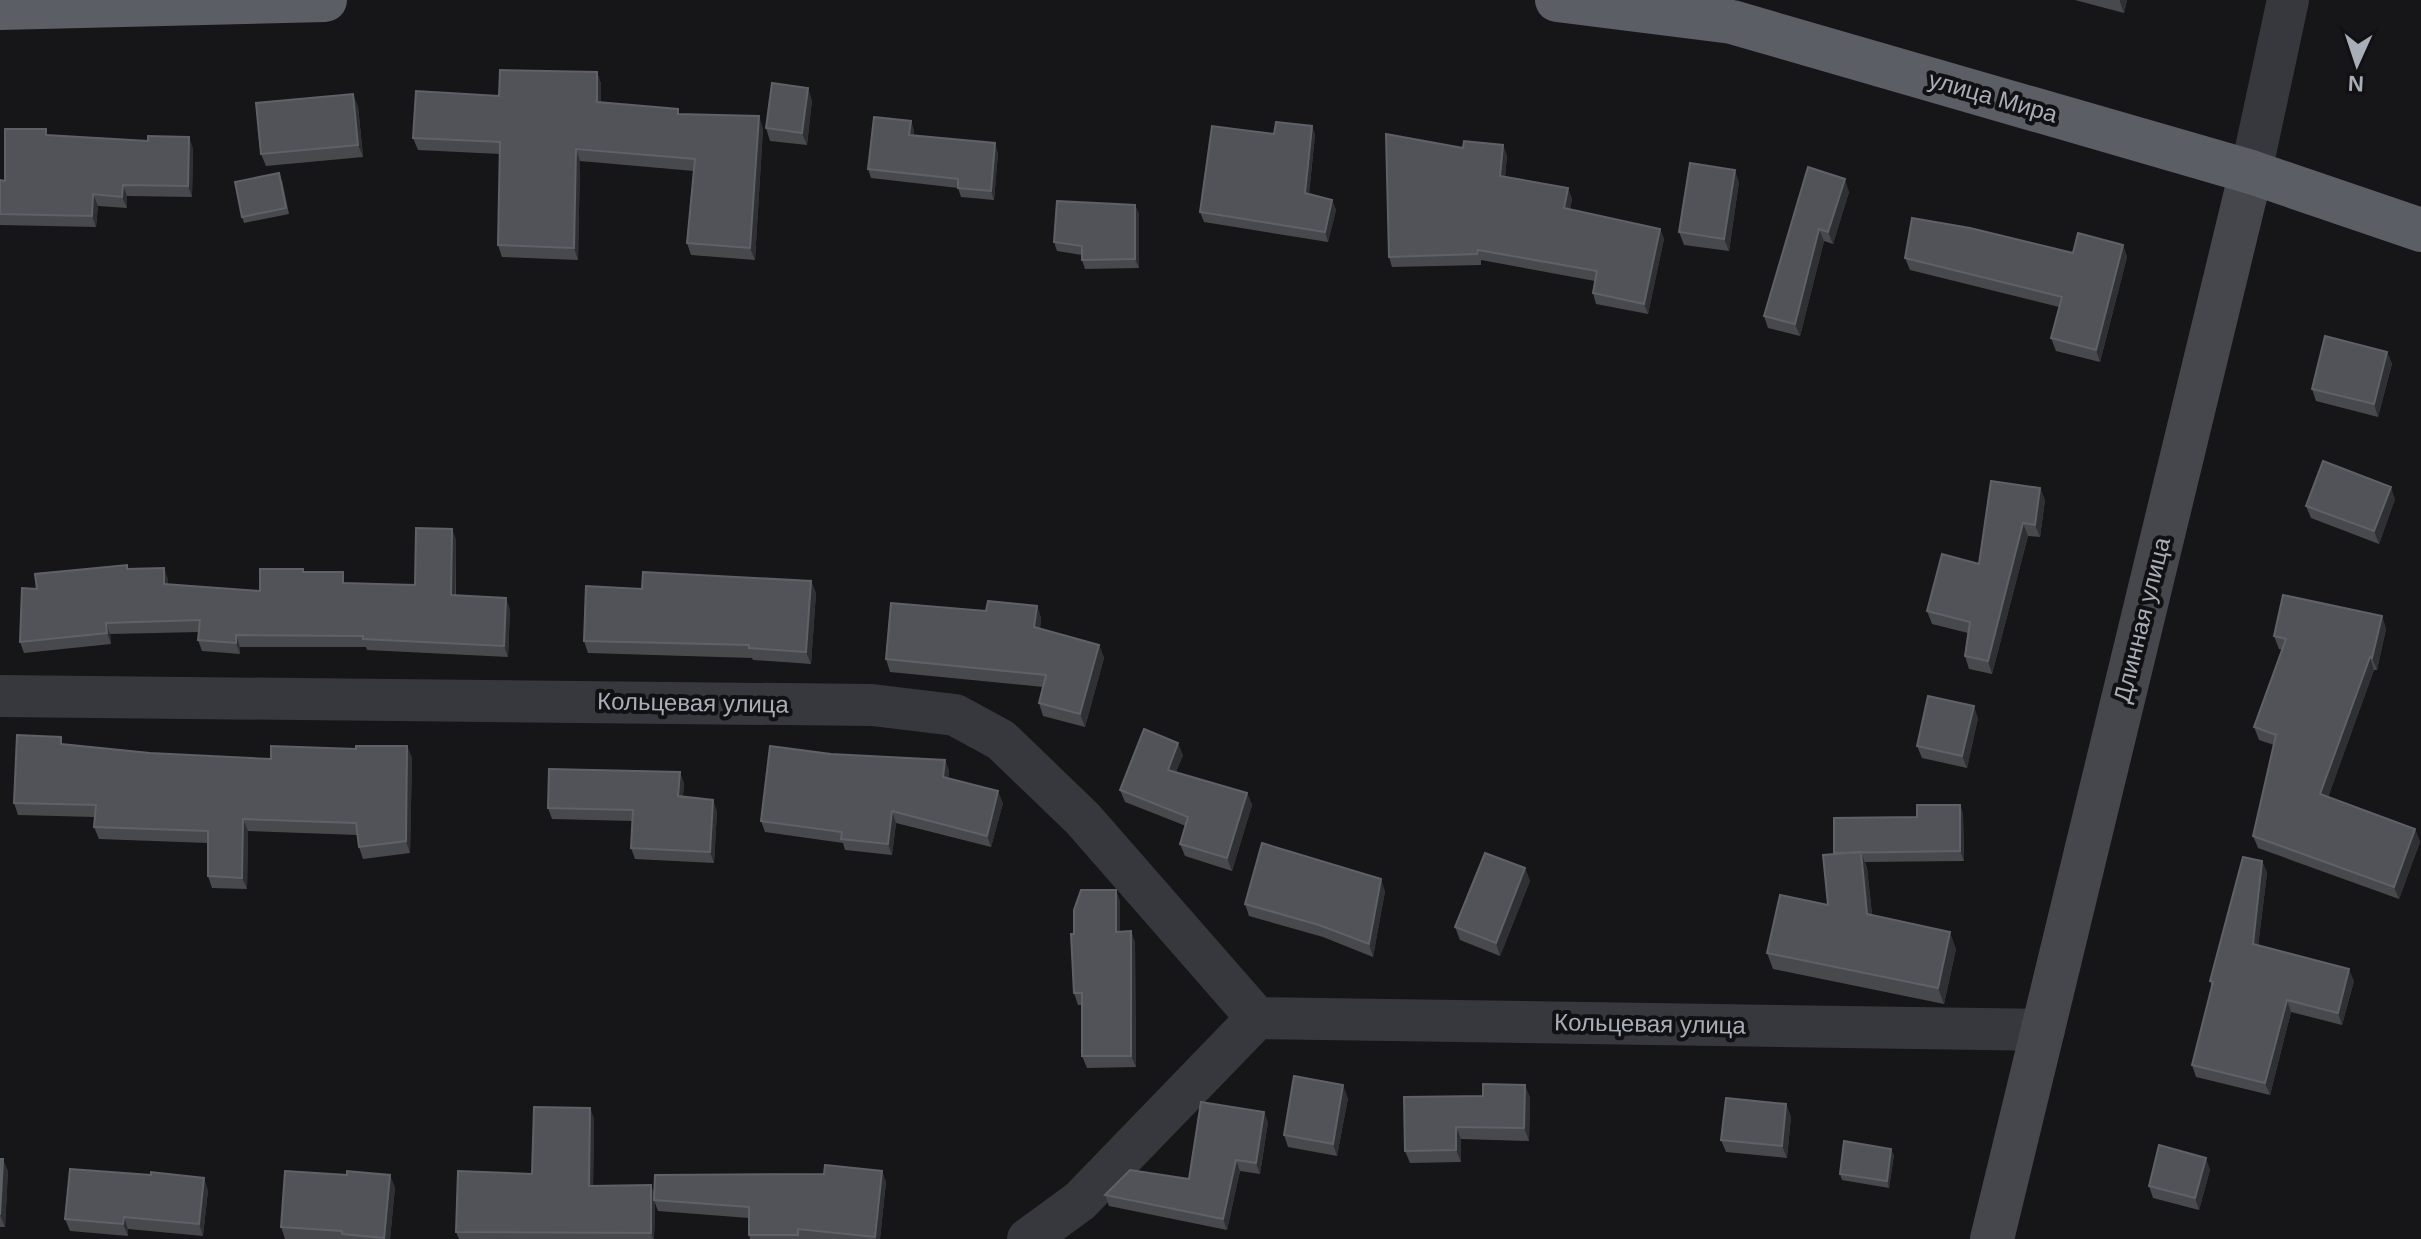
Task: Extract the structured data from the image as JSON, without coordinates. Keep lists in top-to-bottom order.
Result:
{
  "streets": {
    "highway": ["улица Мира"],
    "main road": ["Длинная улица"],
    "street": ["Кольцевая улица"]
  },
  "crossings": [
    ["улица Мира", "Длинная улица"],
    ["Длинная улица", "Кольцевая улица"]
  ],
  "north": "bottom"
}
